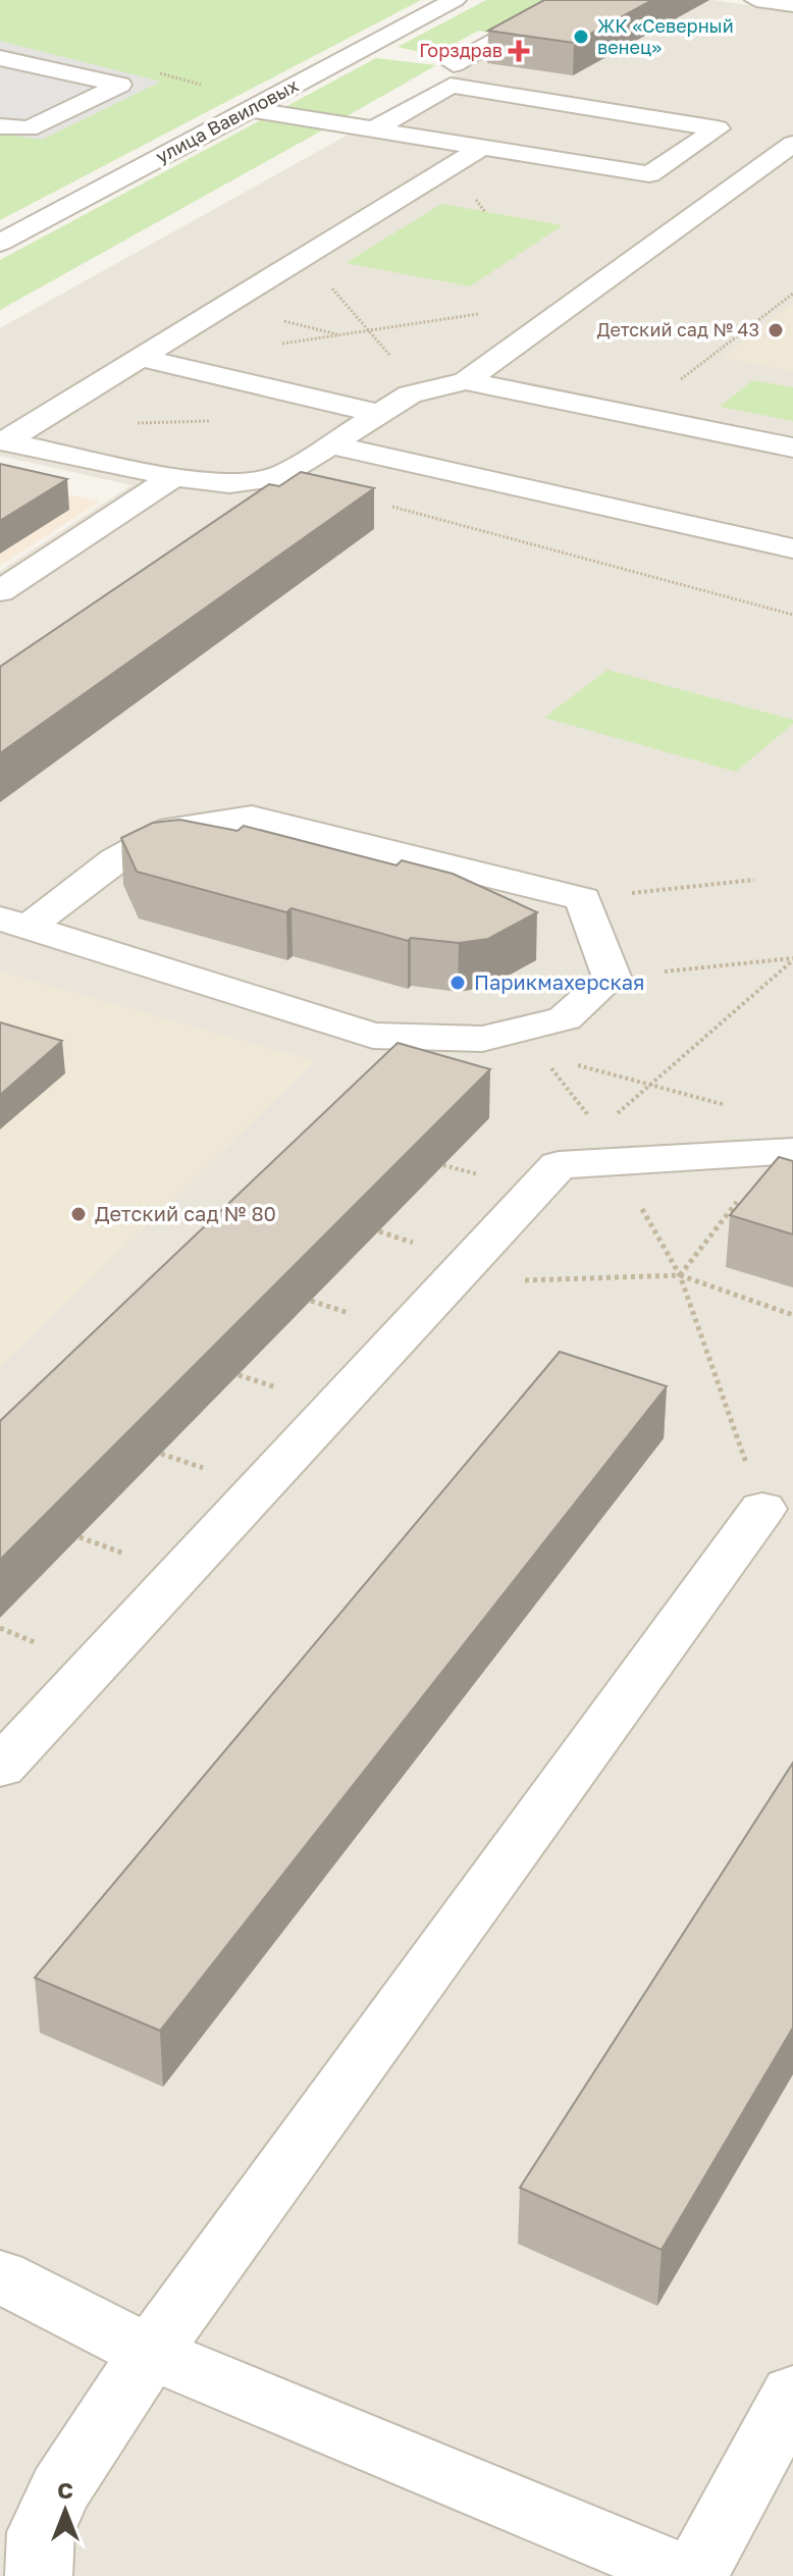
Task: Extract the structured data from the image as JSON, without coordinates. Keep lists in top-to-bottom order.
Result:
{
  "streets": {
    "street": ["улица Вавиловых"]
  },
  "places": {
    "other": [
      "ЖК «Северный венец»",
      "Детский сад № 43",
      "Парикмахерская",
      "Детский сад № 80"
    ],
    "health": ["Горздрав"]
  },
  "north": "top"
}
